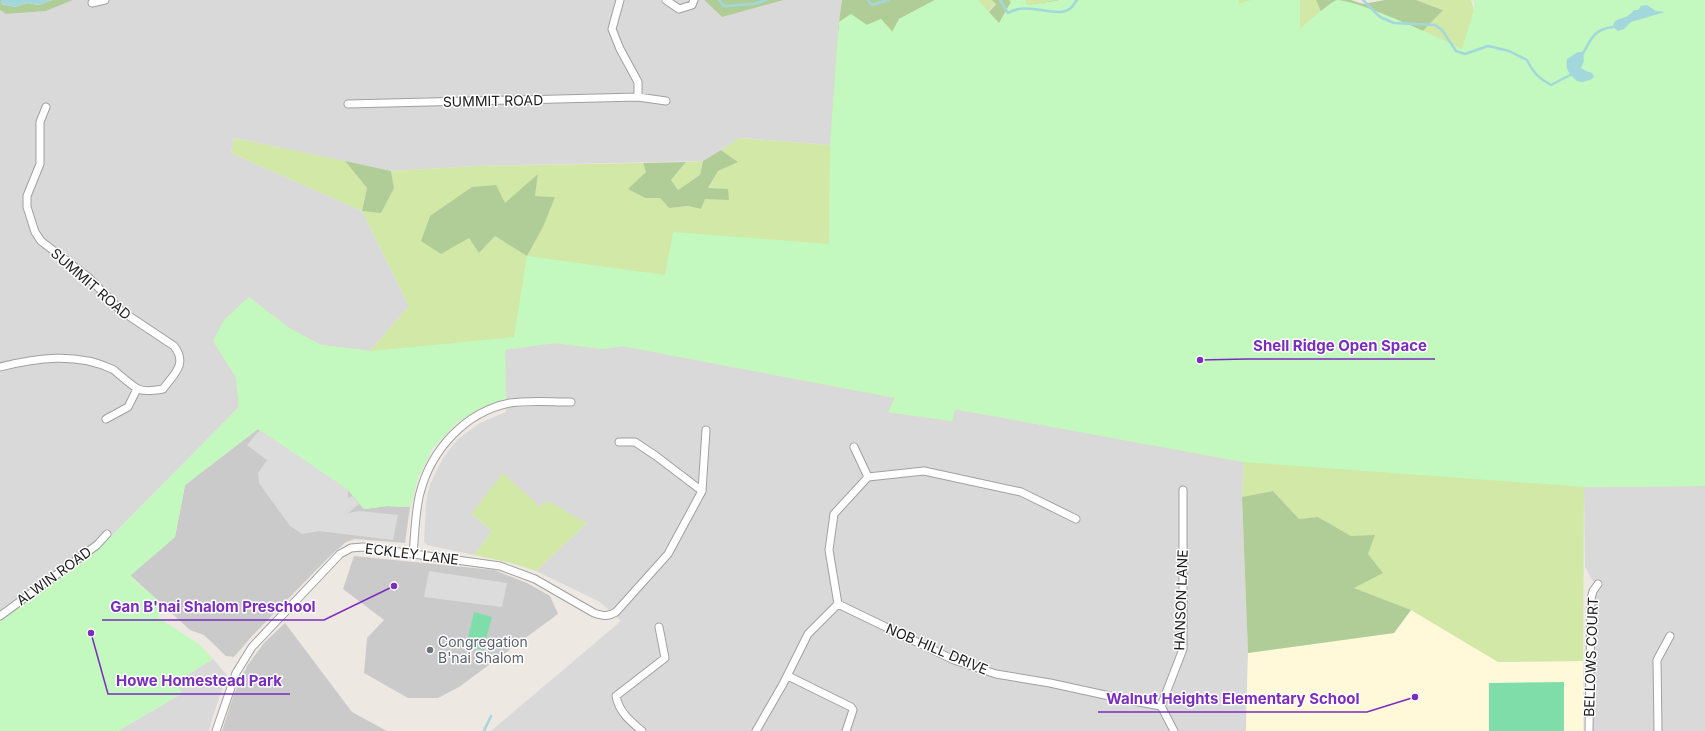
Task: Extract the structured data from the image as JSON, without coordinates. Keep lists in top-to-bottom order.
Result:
{
  "streets": {
    "street": [
      "SUMMIT ROAD",
      "ECKLEY LANE",
      "ALWIN ROAD",
      "HANSON LANE",
      "NOB HILL DRIVE",
      "BELLOWS COURT"
    ]
  },
  "crossings": [
    ["HANSON LANE", "NOB HILL DRIVE"]
  ],
  "places": [
    "Shell Ridge Open Space",
    "Gan B'nai Shalom Preschool",
    "Howe Homestead Park",
    "Congregation B'nai Shalom",
    "Walnut Heights Elementary School"
  ]
}
